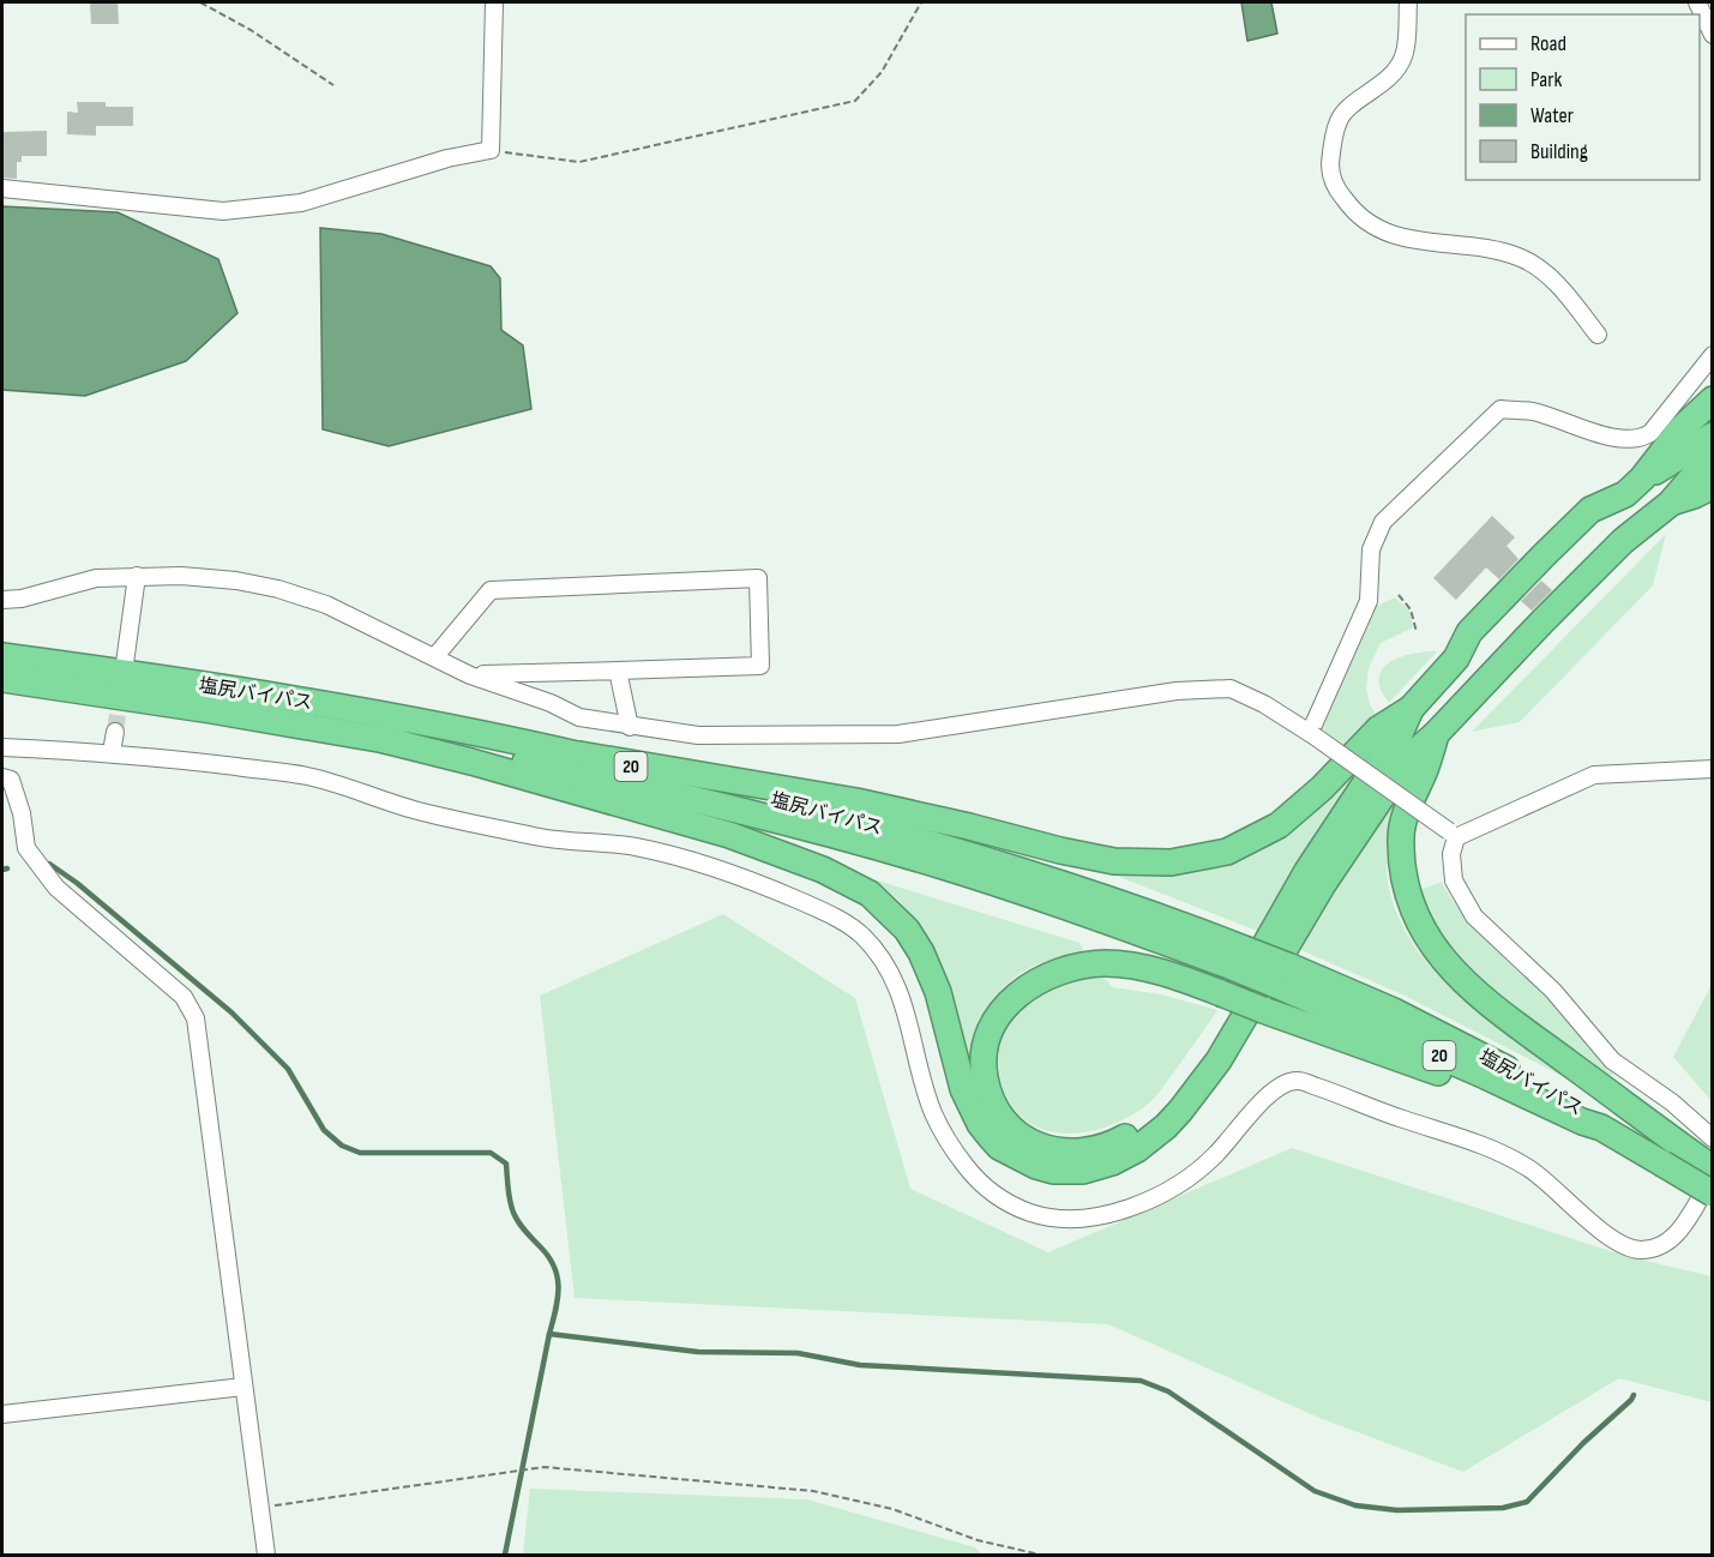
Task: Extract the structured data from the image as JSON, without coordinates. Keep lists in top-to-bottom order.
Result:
{
  "streets": {
    "highway": ["塩尻バイパス", "20"]
  },
  "legend": [
    "Road",
    "Park",
    "Water",
    "Building"
  ]
}
